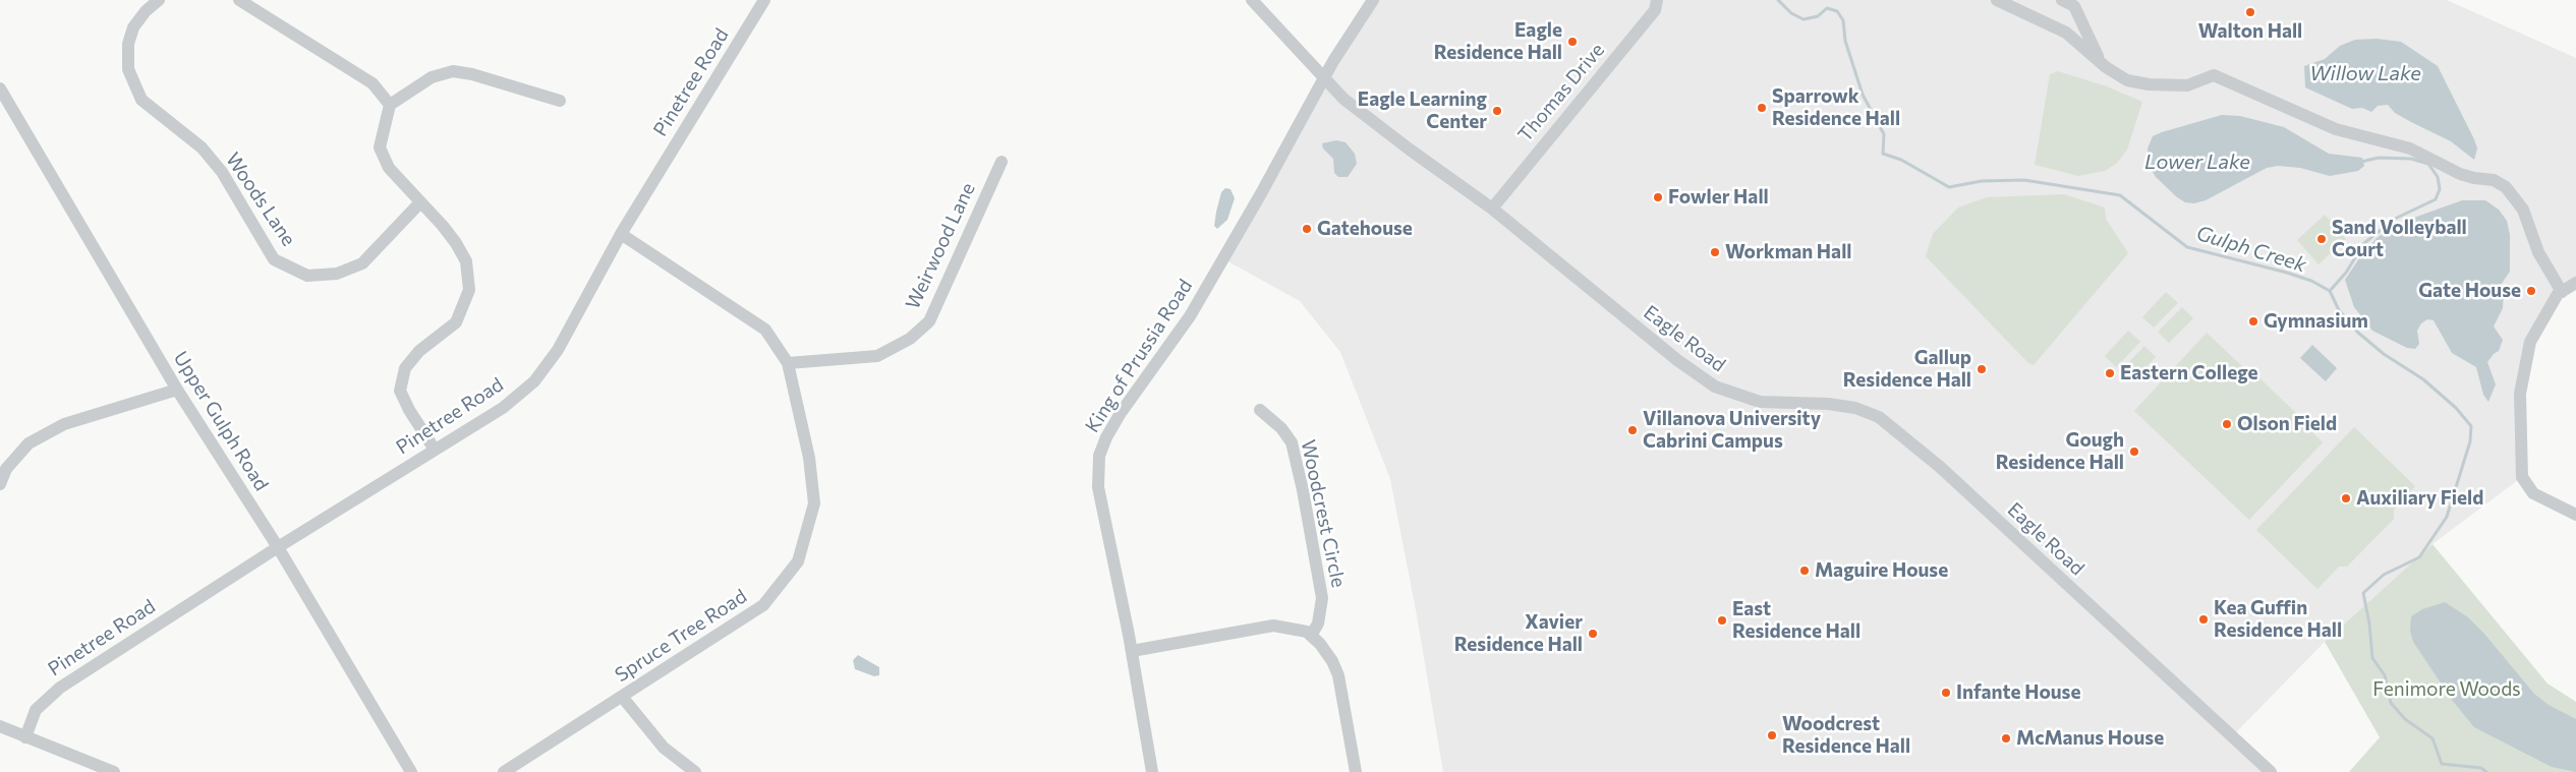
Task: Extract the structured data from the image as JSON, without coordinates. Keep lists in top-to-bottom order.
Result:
{
  "streets": {
    "street": [
      "Pinetree Road",
      "Thomas Drive",
      "Woods Lane",
      "Weirwood Lane",
      "Eagle Road",
      "King of Prussia Road",
      "Upper Gulph Road",
      "Woodcrest Circle",
      "Spruce Tree Road"
    ]
  },
  "crossings": [
    ["Pinetree Road", "Upper Gulph Road"],
    ["Pinetree Road", "Spruce Tree Road"],
    ["Thomas Drive", "Eagle Road"],
    ["Weirwood Lane", "Spruce Tree Road"],
    ["Eagle Road", "King of Prussia Road"]
  ],
  "water": ["Willow Lake", "Lower Lake", "Gulph Creek"],
  "parks": ["Fenimore Woods"],
  "places": [
    "Walton Hall",
    "Eagle Residence Hall",
    "Sparrowk Residence Hall",
    "Eagle Learning Center",
    "Fowler Hall",
    "Gatehouse",
    "Sand Volleyball Court",
    "Workman Hall",
    "Gate House",
    "Gymnasium",
    "Gallup Residence Hall",
    "Eastern College",
    "Olson Field",
    "Villanova University Cabrini Campus",
    "Gough Residence Hall",
    "Auxiliary Field",
    "Maguire House",
    "Kea Guffin Residence Hall",
    "East Residence Hall",
    "Xavier Residence Hall",
    "Infante House",
    "Woodcrest Residence Hall",
    "McManus House"
  ]
}
